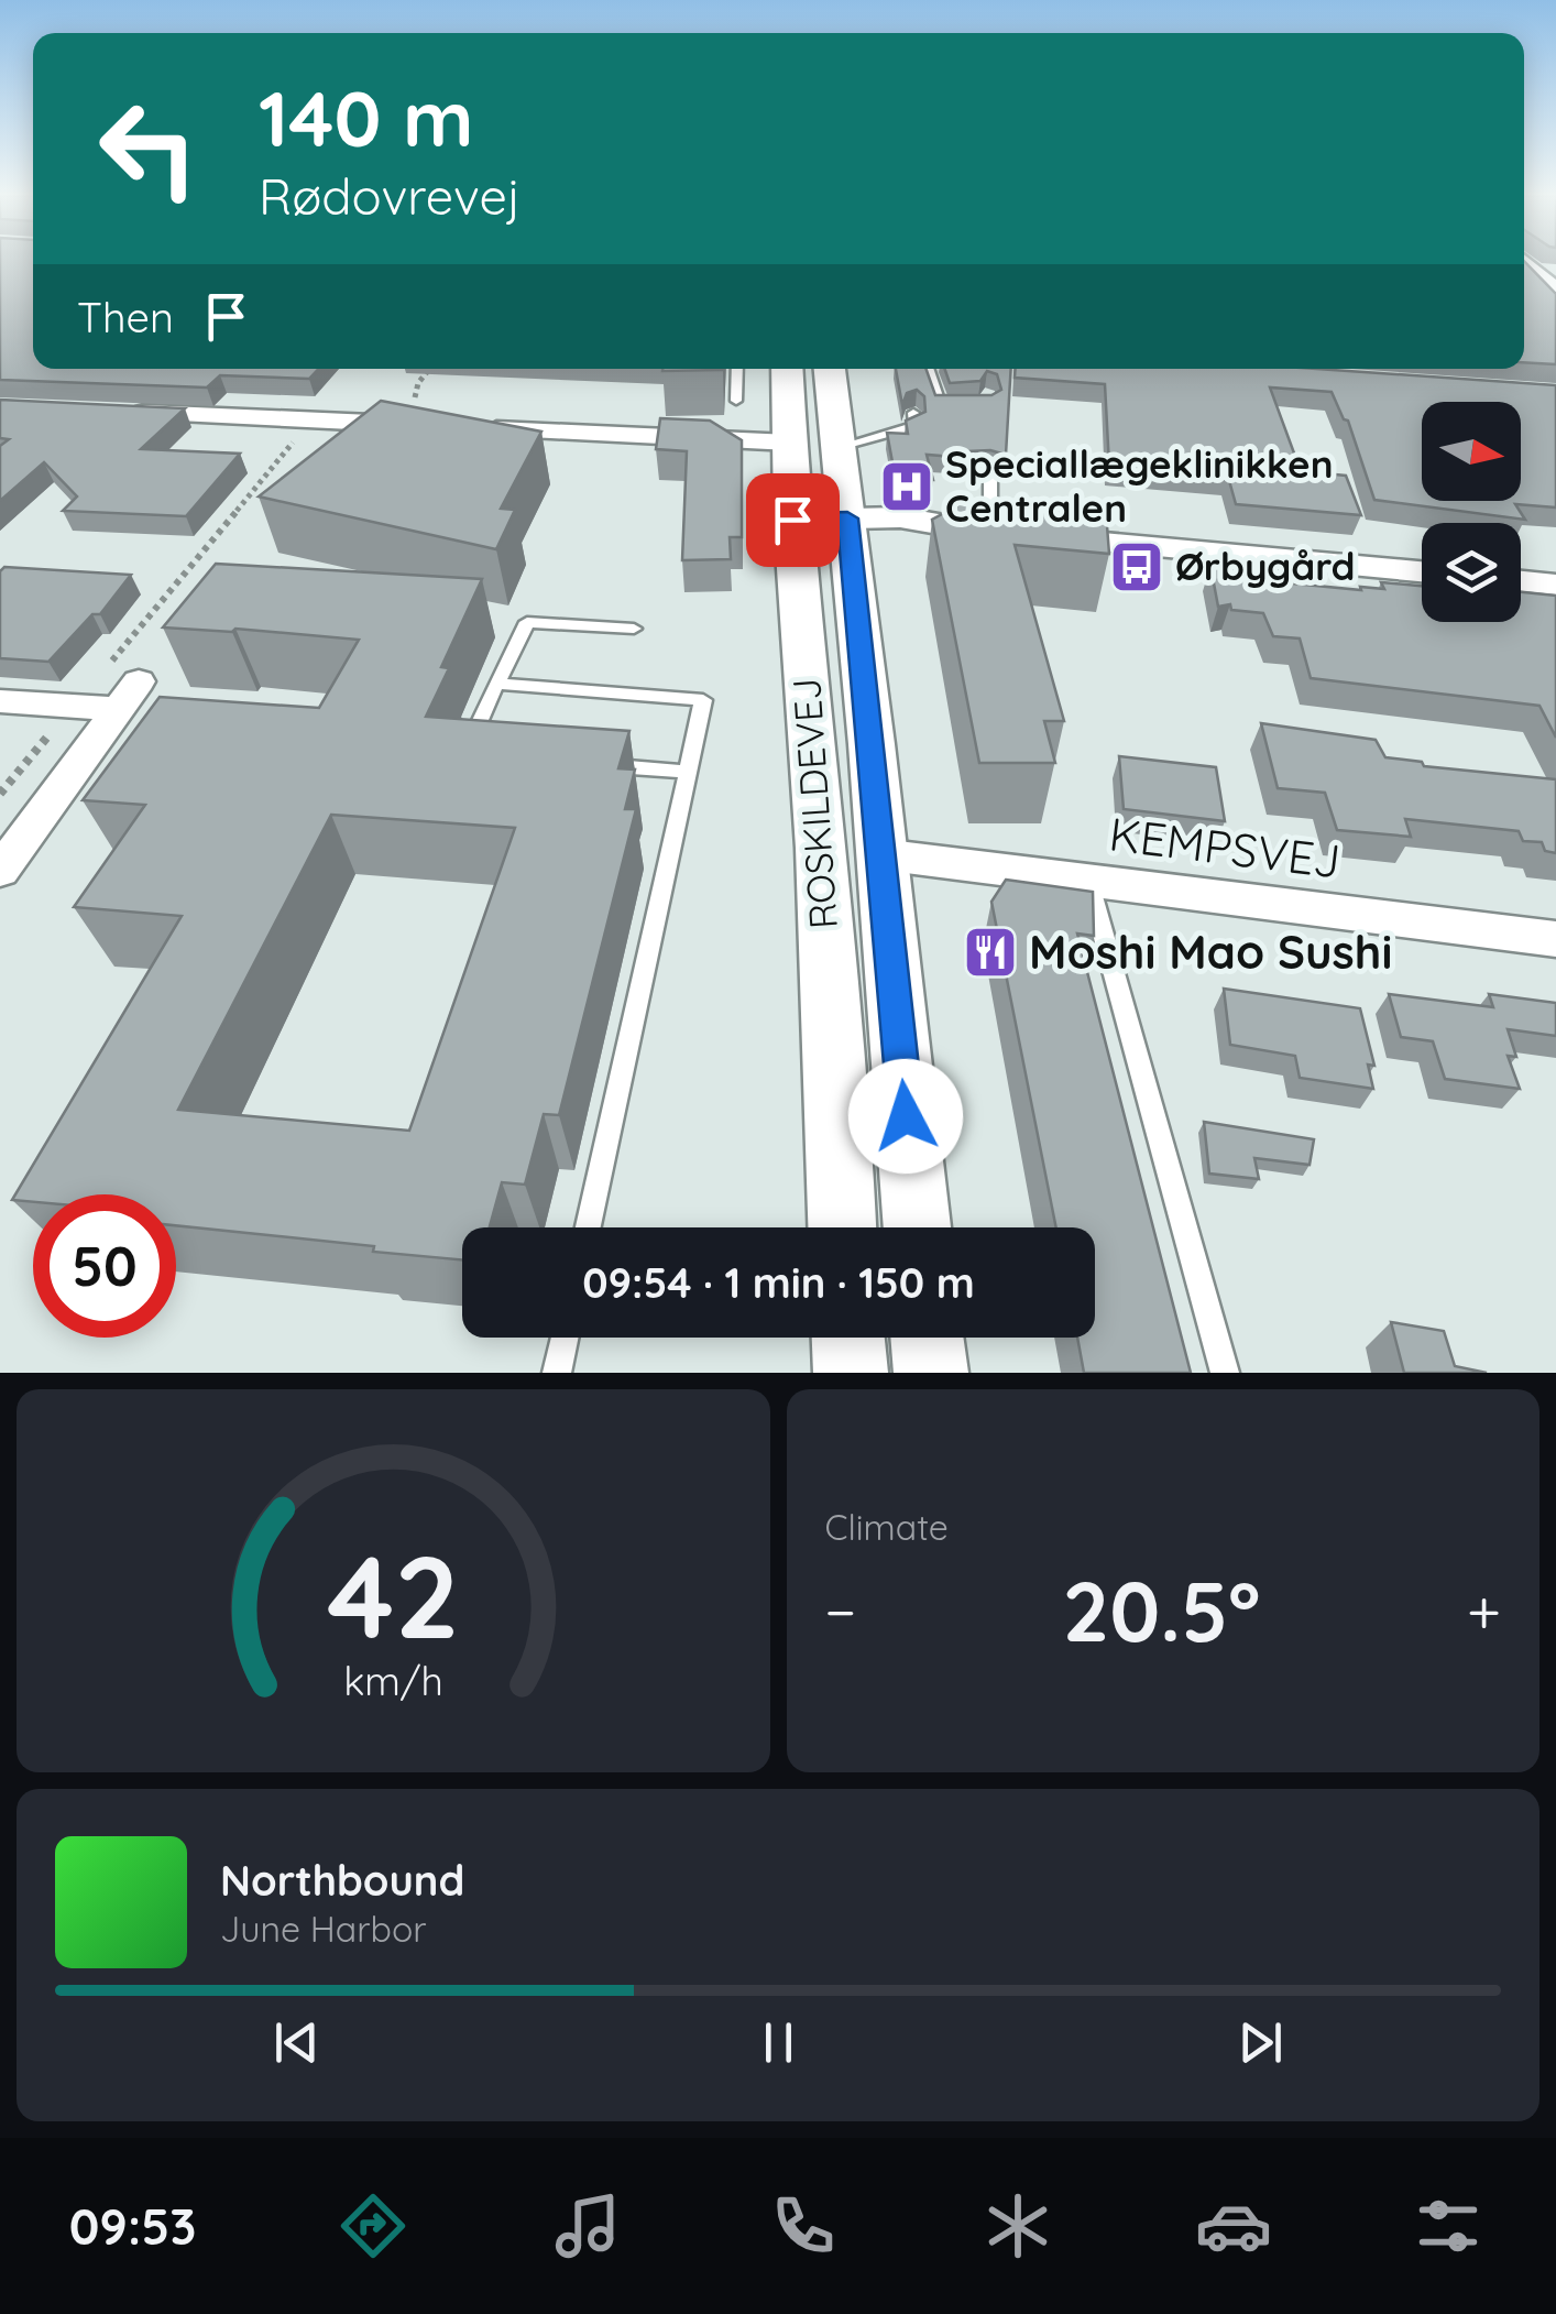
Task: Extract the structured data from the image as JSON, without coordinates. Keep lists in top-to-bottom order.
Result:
{
  "streets": {
    "main road": ["ROSKILDEVEJ"],
    "street": ["KEMPSVEJ"]
  },
  "crossings": [
    ["ROSKILDEVEJ", "KEMPSVEJ"]
  ],
  "places": {
    "hospital": ["Speciallægeklinikken Centralen"],
    "bus stop": ["Ørbygård"],
    "restaurant": ["Moshi Mao Sushi"]
  },
  "north": "right",
  "page": {
    "turn": ["140 m", "Rødovrevej"],
    "then": "Then",
    "limit": "50",
    "trip": "09:54 · 1 min · 150 m",
    "tile": "Climate",
    "heat": ["−", "20.5°", "+"],
    "song": ["Northbound", "June Harbor"],
    "tabs": "09:53",
    "gauge": ["42", "km/h"]
  }
}
